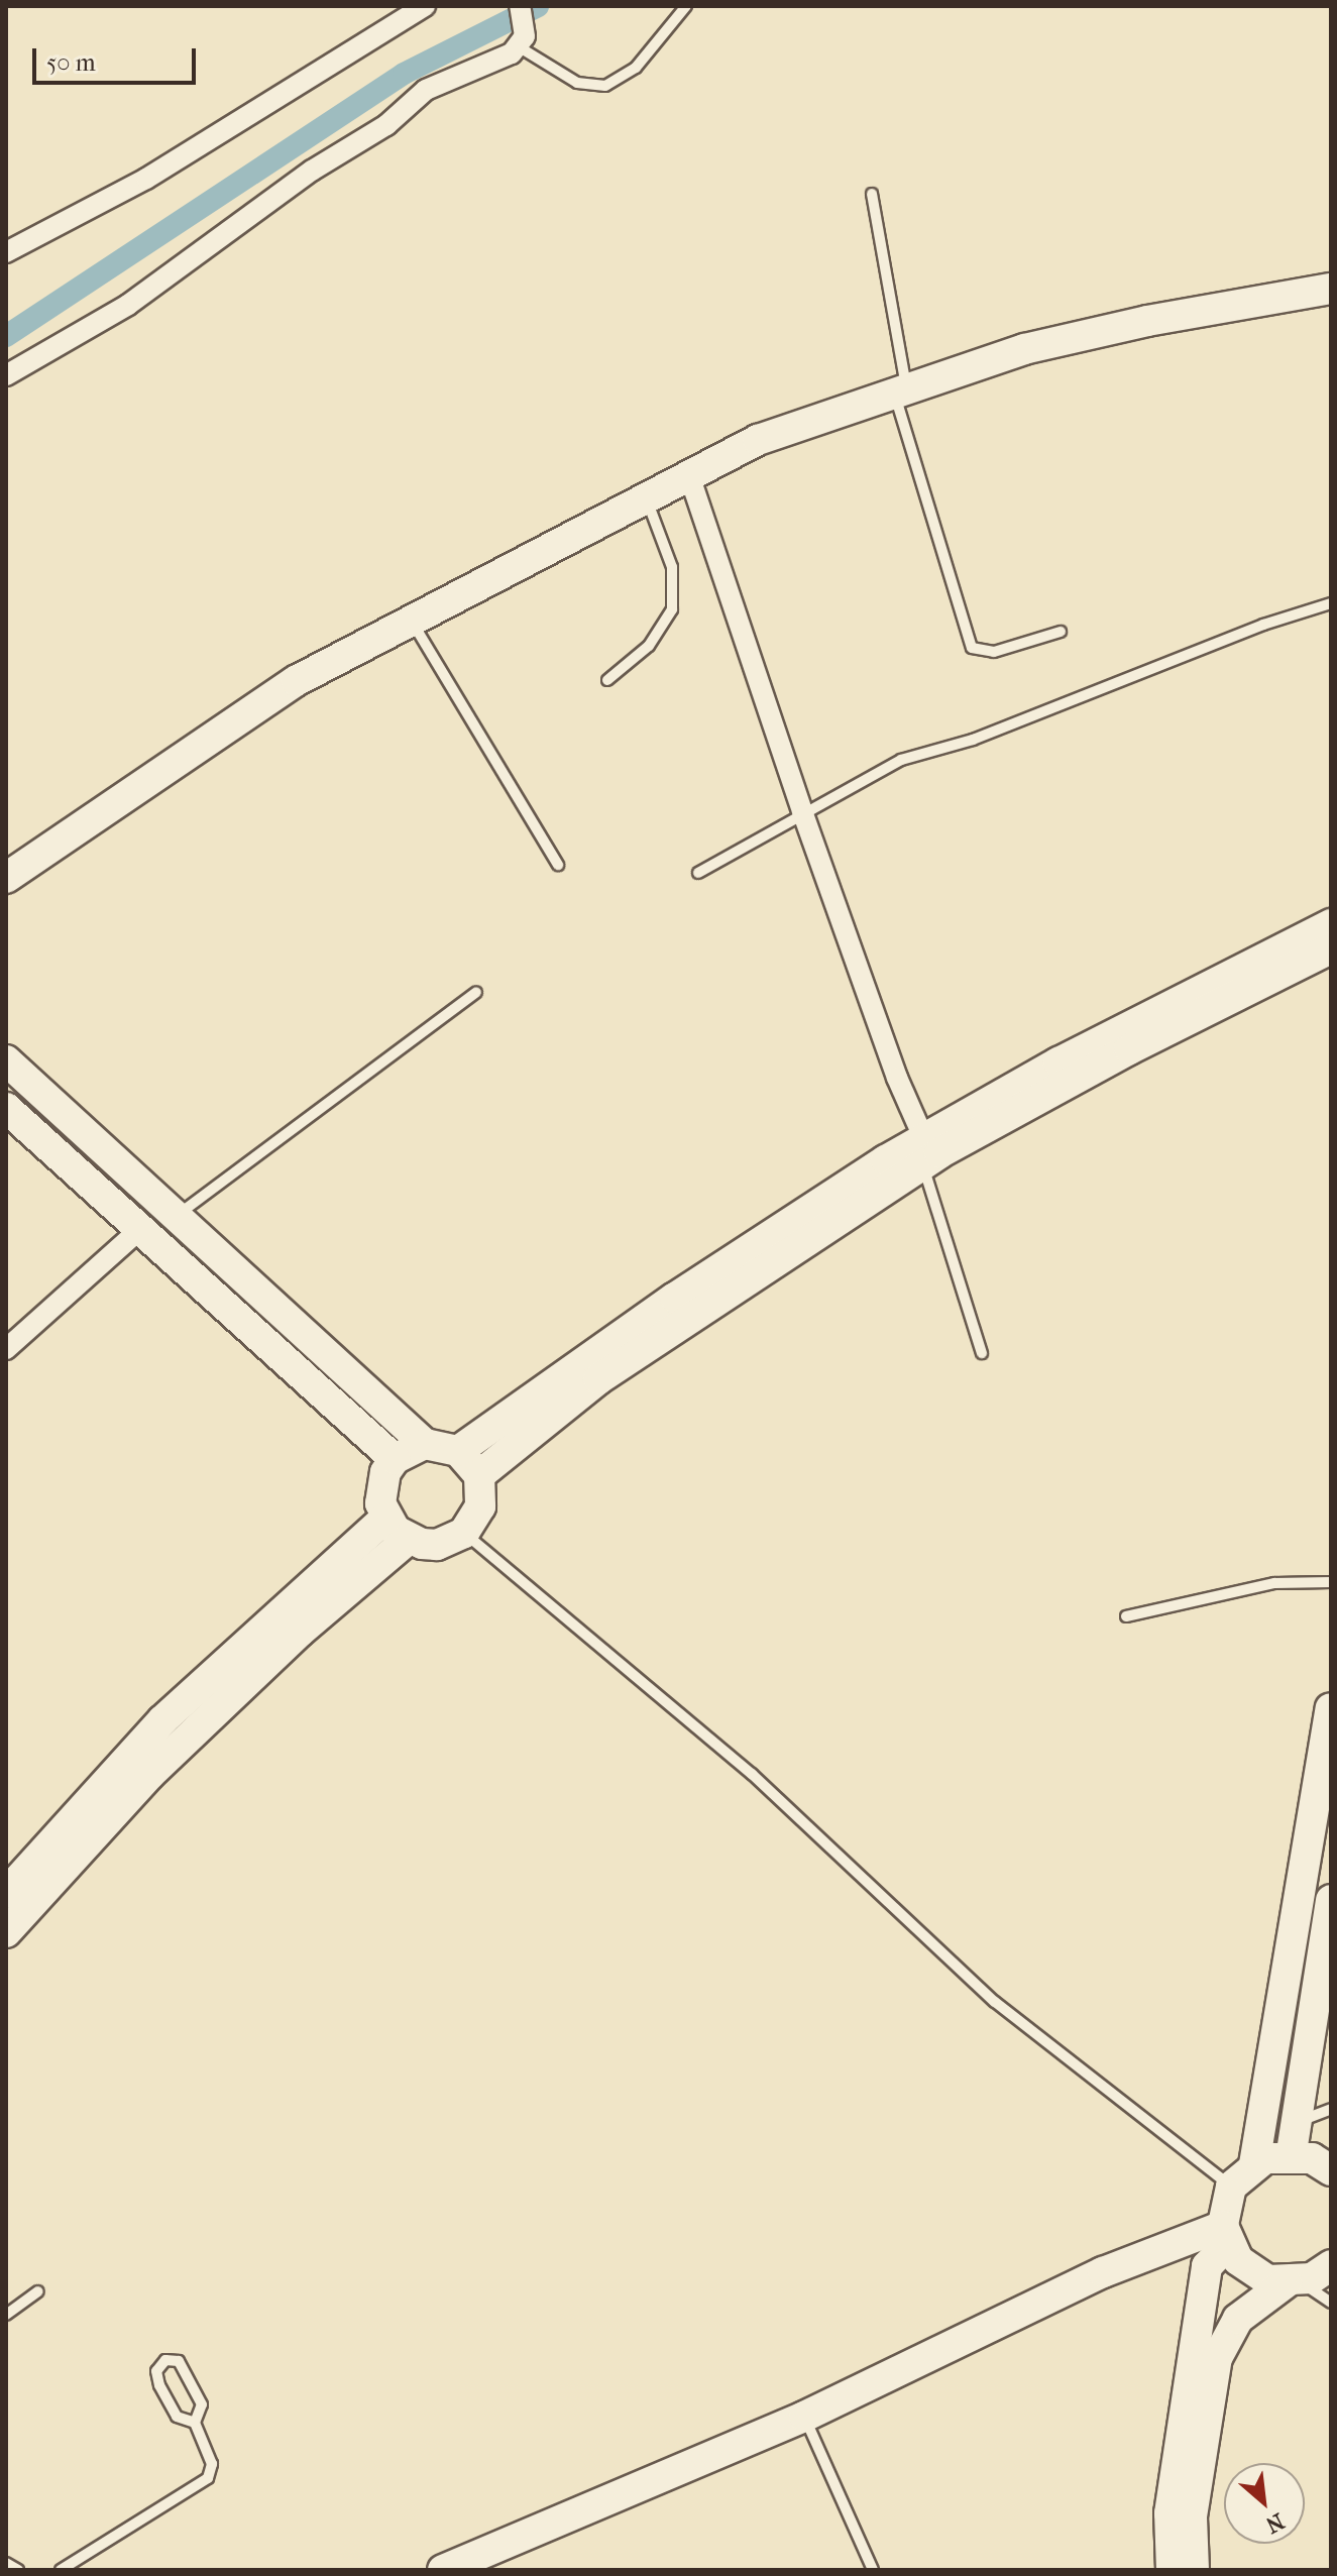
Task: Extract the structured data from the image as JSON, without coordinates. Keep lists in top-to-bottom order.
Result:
{
  "scale_bar": "50 m",
  "north": "bottom right"
}
